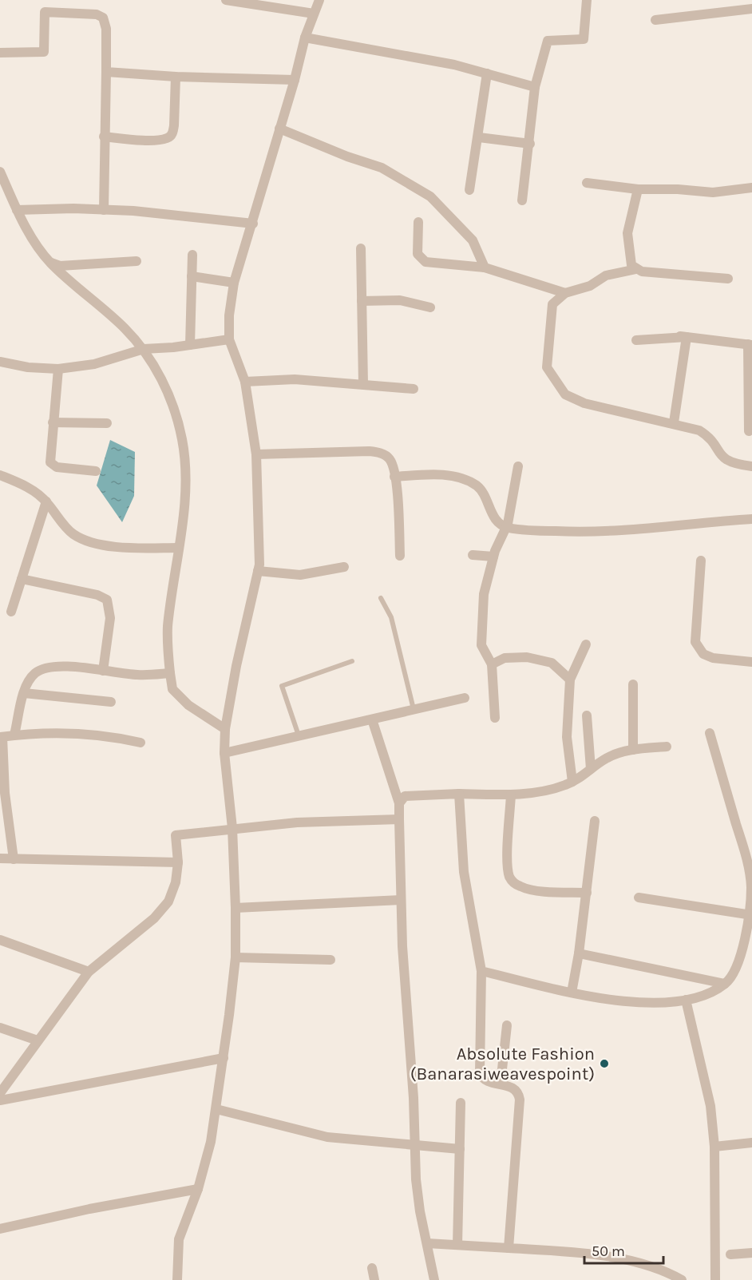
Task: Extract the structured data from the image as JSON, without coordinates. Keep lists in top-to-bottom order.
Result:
{
  "places": ["Absolute Fashion (Banarasiweavespoint)"],
  "scale_bar": "50 m"
}
